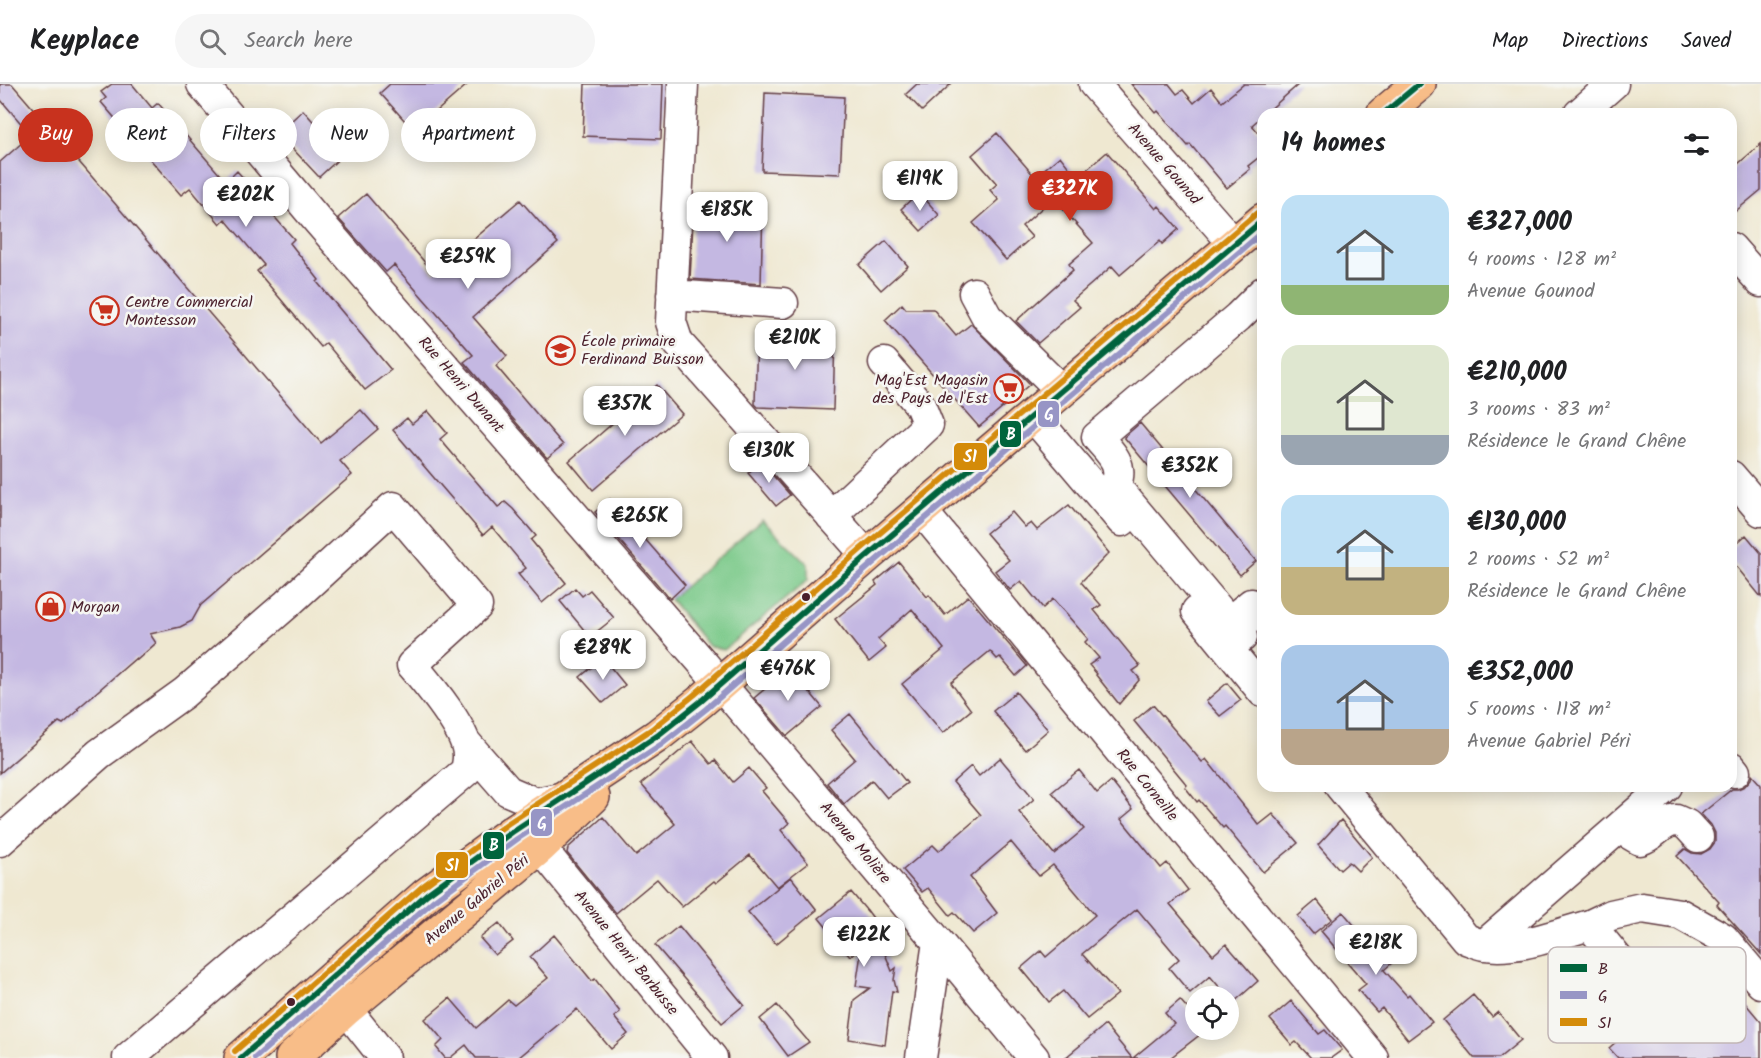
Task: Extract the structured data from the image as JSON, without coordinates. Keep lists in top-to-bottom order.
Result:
{
  "streets": {
    "main road": ["Avenue Gabriel Péri"],
    "street": [
      "Avenue Gounod",
      "Rue Henri Dunant",
      "Rue Corneille",
      "Avenue Molière",
      "Avenue Henri Barbusse"
    ]
  },
  "crossings": [
    ["Avenue Gounod", "Avenue Gabriel Péri"],
    ["Rue Henri Dunant", "Avenue Molière"],
    ["Rue Henri Dunant", "Avenue Gabriel Péri"],
    ["Rue Corneille", "Avenue Gabriel Péri"],
    ["Avenue Molière", "Avenue Gabriel Péri"],
    ["Avenue Gabriel Péri", "Avenue Henri Barbusse"]
  ],
  "places": {
    "supermarket": ["Centre Commercial Montesson", "Mag'Est Magasin des Pays de l'Est"],
    "school or university": ["École primaire Ferdinand Buisson"],
    "shop": ["Morgan"]
  },
  "lines": ["transit line B", "transit line S1", "transit line G"],
  "legend": ["B", "G", "S1"],
  "page": {
    "header": "Keyplace",
    "search": "Search here",
    "nav": ["Map", "Directions", "Saved"],
    "chip": [
      "Buy",
      "Rent",
      "Filters",
      "New",
      "Apartment"
    ],
    "heading": "14 homes",
    "price": [
      "€119K",
      "€327K",
      "€202K",
      "€185K",
      "€259K",
      "€210K",
      "€357K",
      "€130K",
      "€352K",
      "€265K",
      "€289K",
      "€476K",
      "€122K",
      "€218K"
    ],
    "list": [
      {
        "name": "€327,000",
        "note": "4 rooms · 128 m² · Avenue Gounod"
      },
      {
        "name": "€210,000",
        "note": "3 rooms · 83 m² · Résidence le Grand Chêne"
      },
      {
        "name": "€130,000",
        "note": "2 rooms · 52 m² · Résidence le Grand Chêne"
      },
      {
        "name": "€352,000",
        "note": "5 rooms · 118 m² · Avenue Gabriel Péri"
      }
    ]
  }
}
